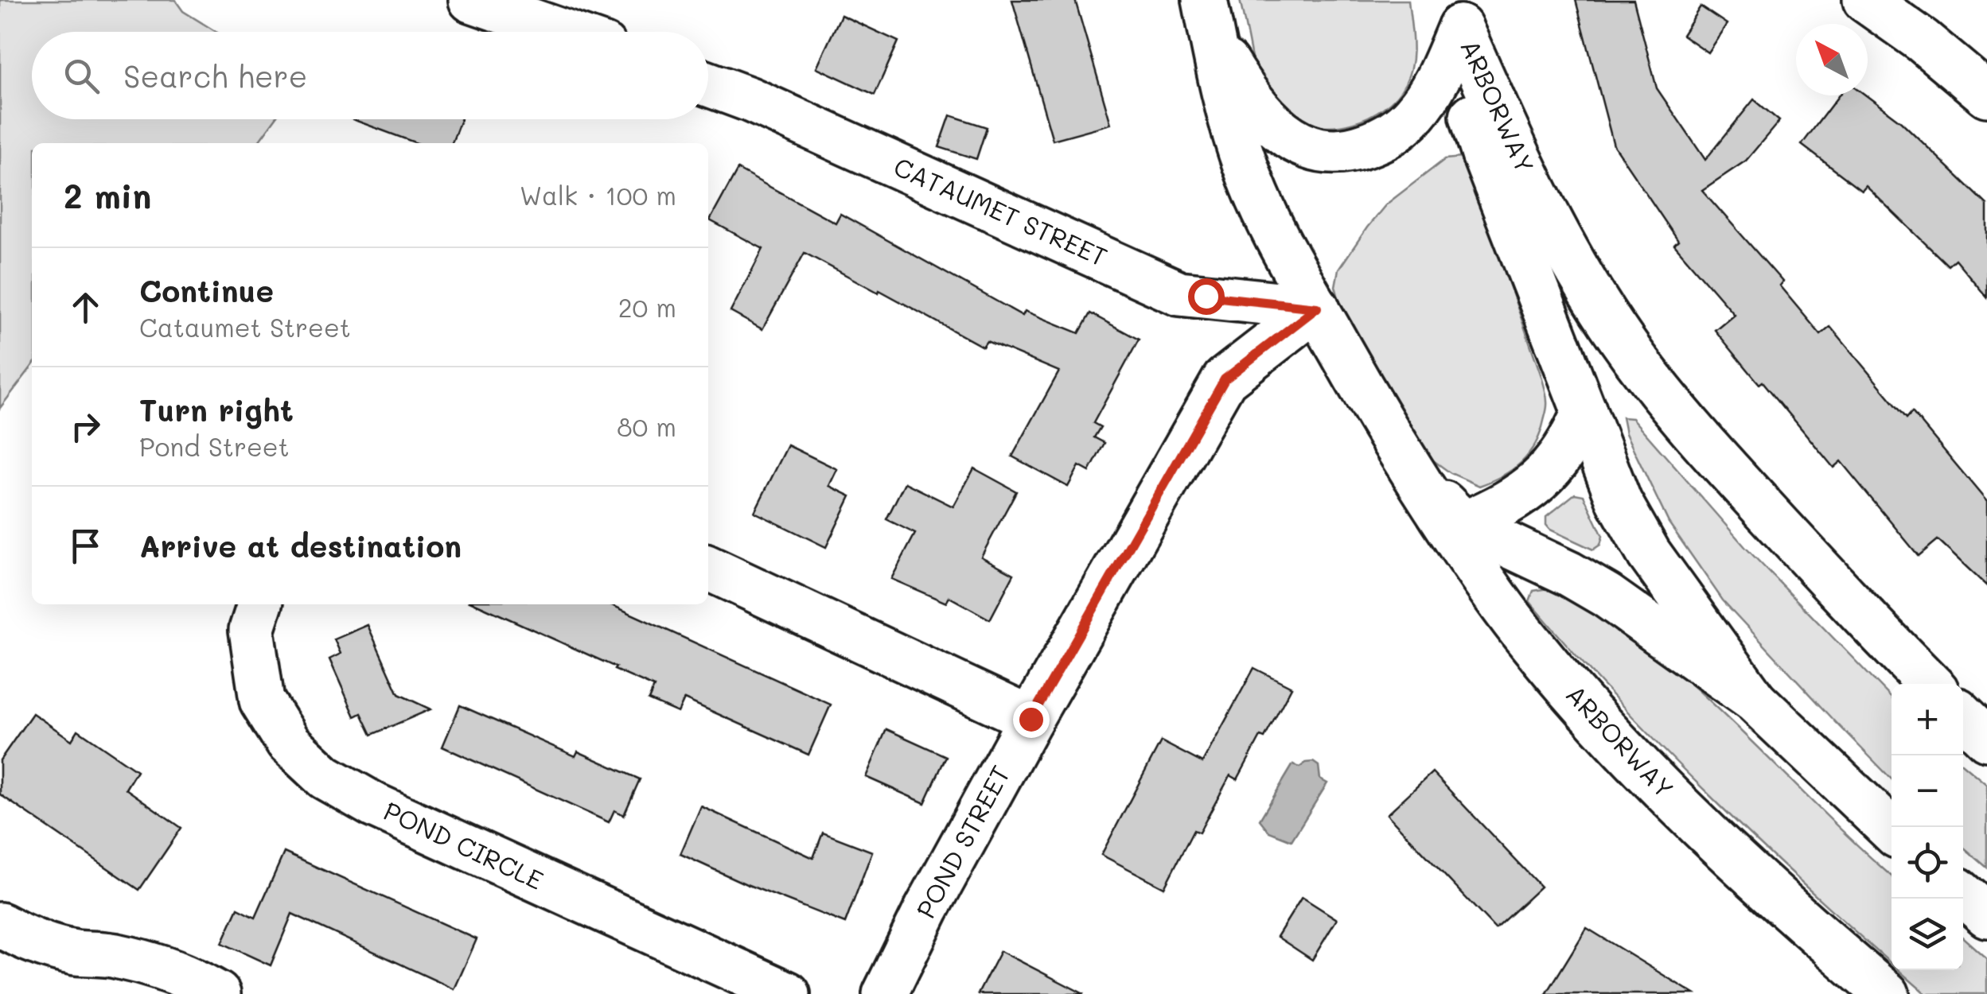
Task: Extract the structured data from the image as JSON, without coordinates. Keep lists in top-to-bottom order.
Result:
{
  "streets": {
    "main road": [
      "ARBORWAY",
      "CATAUMET STREET",
      "POND STREET",
      "POND CIRCLE"
    ]
  },
  "crossings": [
    ["ARBORWAY", "CATAUMET STREET"],
    ["ARBORWAY", "POND STREET"],
    ["CATAUMET STREET", "POND STREET"]
  ],
  "north": "top left",
  "page": {
    "search": "Search here",
    "heading": ["2 min", "Walk · 100 m"],
    "list": [
      ["Continue", "Cataumet Street", "20 m"],
      ["Turn right", "Pond Street", "80 m"],
      "Arrive at destination"
    ],
    "map_buttons": ["+", "−"]
  }
}
